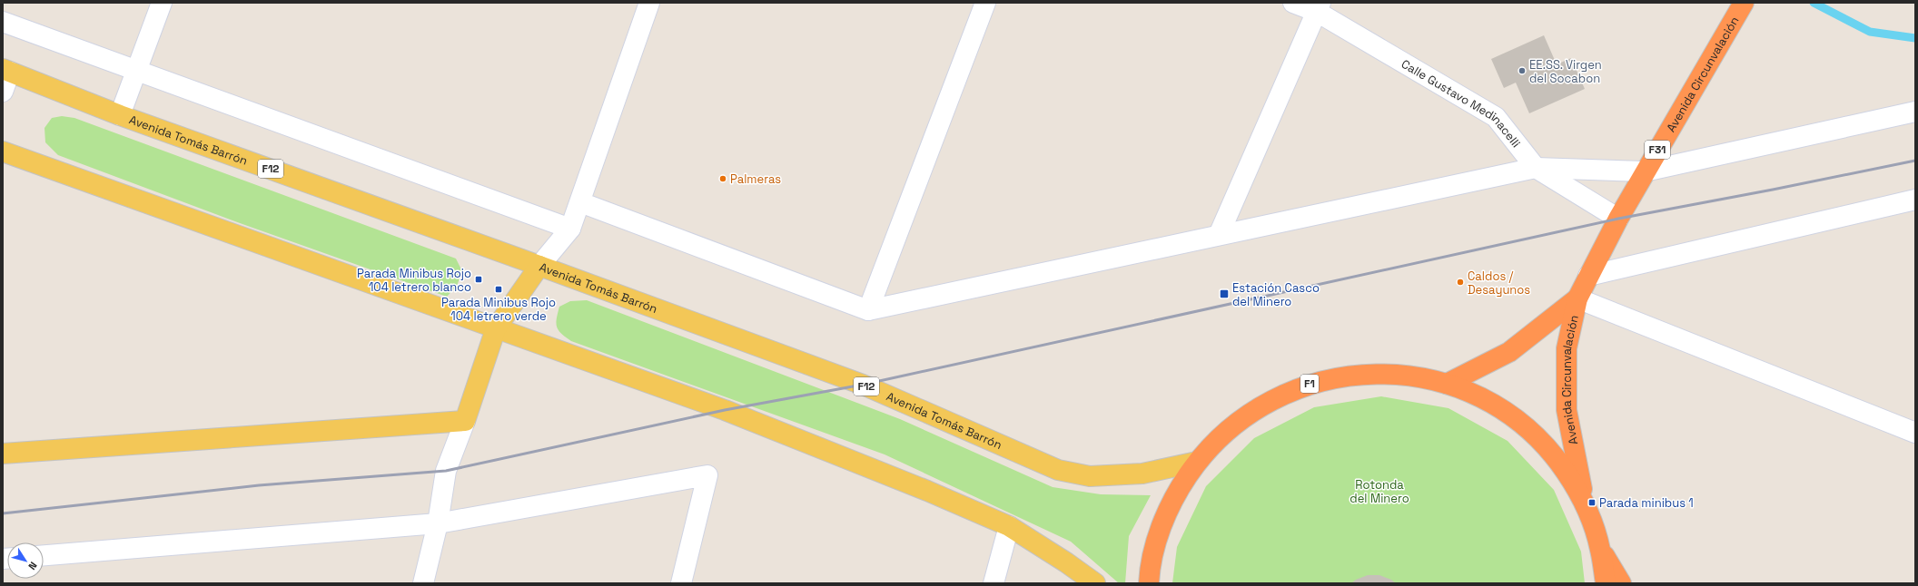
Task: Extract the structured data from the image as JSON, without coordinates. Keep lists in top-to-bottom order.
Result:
{
  "streets": {
    "highway": ["Avenida Circunvalación", "F31", "F1"],
    "main road": ["Avenida Tomás Barrón", "F12"],
    "street": ["Calle Gustavo Medinacelli"]
  },
  "crossings": [
    ["Avenida Circunvalación", "Calle Gustavo Medinacelli"],
    ["Avenida Circunvalación", "F1"],
    ["Avenida Tomás Barrón", "F1"]
  ],
  "parks": ["Rotonda del Minero"],
  "places": {
    "other": ["EE.SS. Virgen del Socabon", "Palmeras", "Caldos / Desayunos"],
    "transit": [
      "Parada Minibus Rojo 104 letrero blanco",
      "Parada Minibus Rojo 104 letrero verde",
      "Estación Casco del Minero",
      "Parada minibus 1"
    ]
  },
  "north": "bottom right"
}
